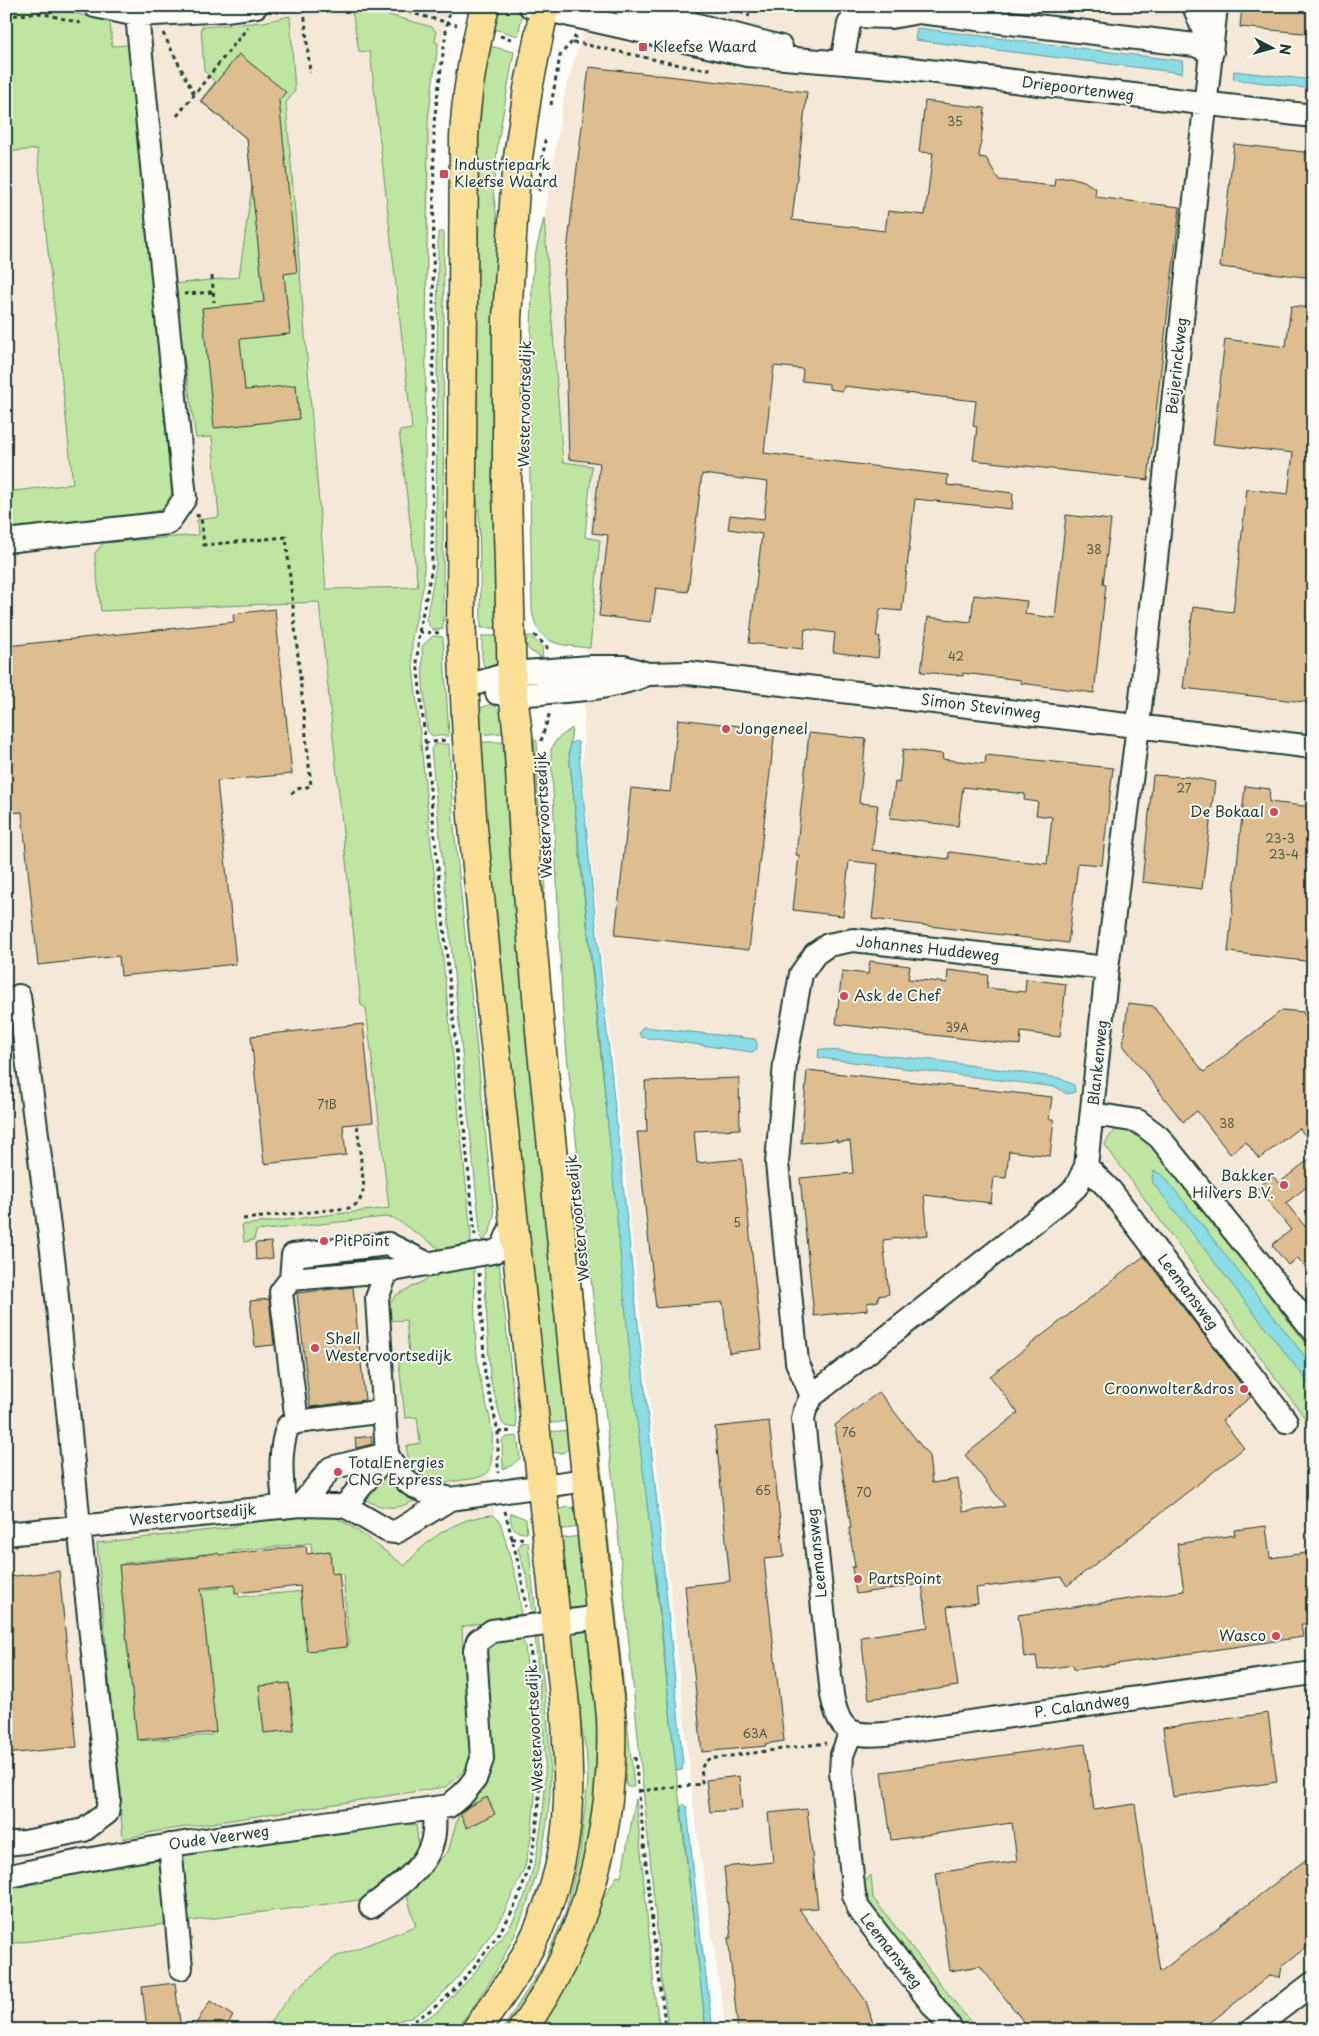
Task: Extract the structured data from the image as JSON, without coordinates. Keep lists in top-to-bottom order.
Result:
{
  "streets": {
    "main road": ["Westervoortsedijk"],
    "street": [
      "Driepoortenweg",
      "Beijerinckweg",
      "Simon Stevinweg",
      "Johannes Huddeweg",
      "Blankenweg",
      "Leemansweg",
      "P. Calandweg",
      "Oude Veerweg"
    ]
  },
  "crossings": [
    ["Driepoortenweg", "Beijerinckweg"],
    ["Driepoortenweg", "Westervoortsedijk"],
    ["Beijerinckweg", "Simon Stevinweg"],
    ["Beijerinckweg", "Blankenweg"],
    ["Westervoortsedijk", "Simon Stevinweg"],
    ["Westervoortsedijk", "Oude Veerweg"],
    ["Simon Stevinweg", "Blankenweg"],
    ["Johannes Huddeweg", "Blankenweg"],
    ["Johannes Huddeweg", "Leemansweg"],
    ["Leemansweg", "P. Calandweg"]
  ],
  "places": {
    "transit": ["Kleefse Waard", "Industriepark Kleefse Waard"],
    "other": [
      "Jongeneel",
      "De Bokaal",
      "Ask de Chef",
      "Bakker Hilvers B.V.",
      "PitPoint",
      "Shell Westervoortsedijk",
      "Croonwolter&dros",
      "TotalEnergies CNG Express",
      "PartsPoint",
      "Wasco"
    ]
  },
  "house_numbers": [
    "35",
    "38",
    "42",
    "27",
    "23-3",
    "23-4",
    "39A",
    "71B",
    "38",
    "5",
    "76",
    "65",
    "70",
    "63A"
  ],
  "north": "right"
}
